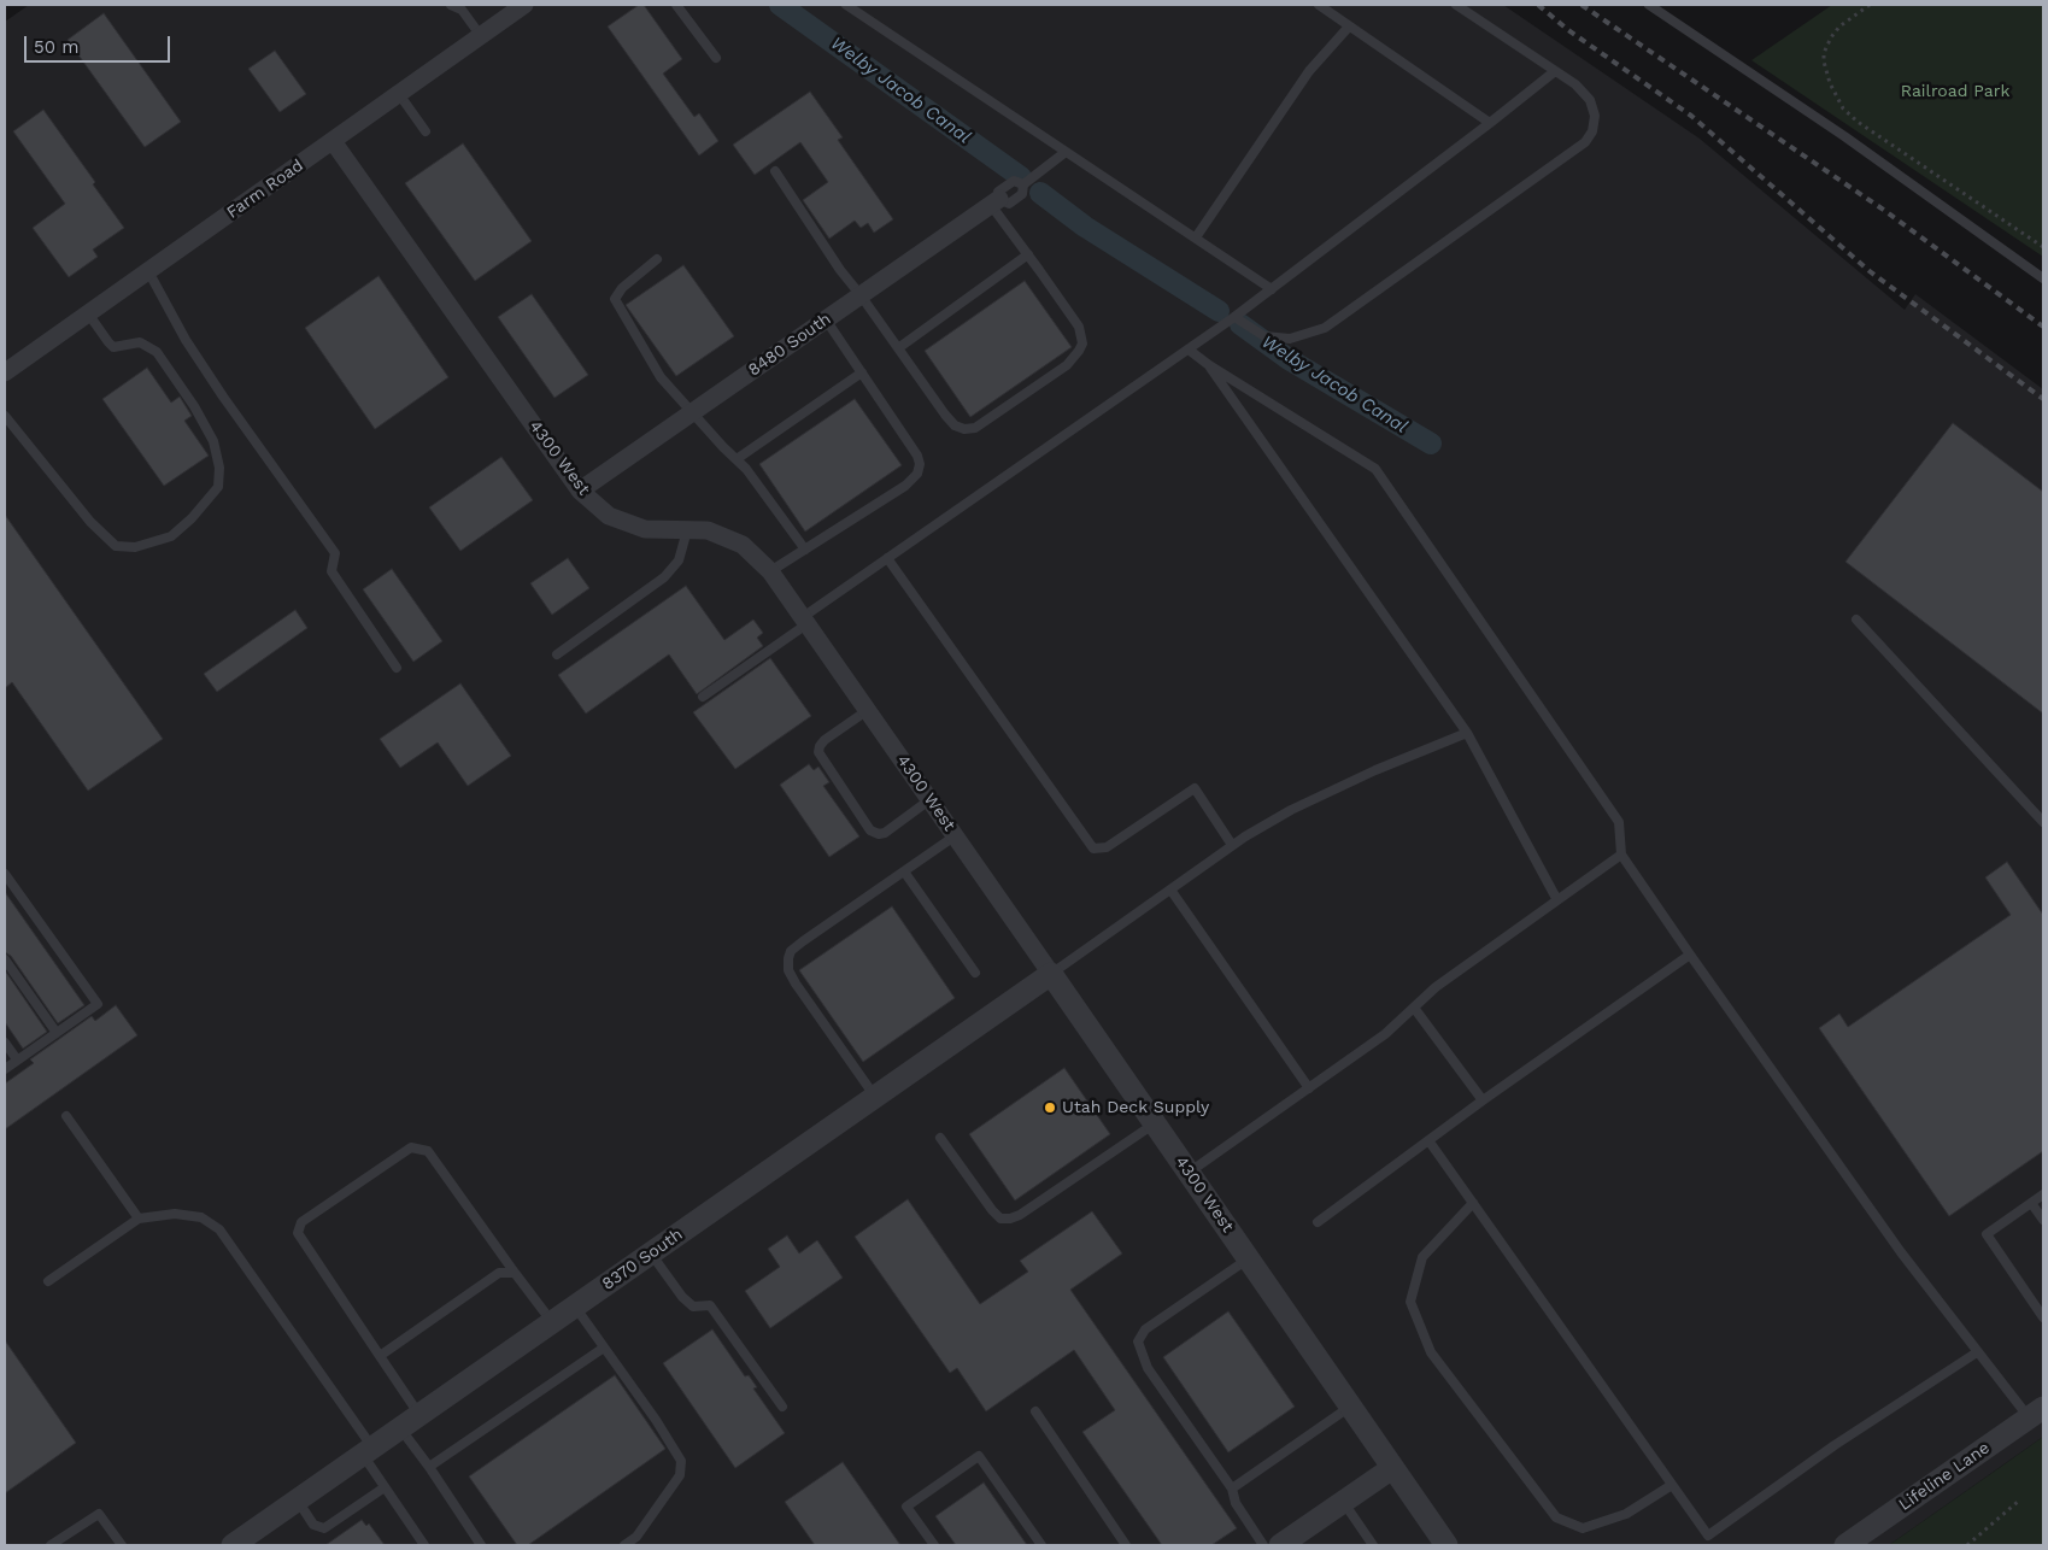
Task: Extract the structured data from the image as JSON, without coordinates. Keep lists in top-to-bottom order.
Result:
{
  "streets": {
    "street": [
      "Farm Road",
      "8480 South",
      "4300 West",
      "8370 South",
      "Lifeline Lane"
    ]
  },
  "crossings": [
    ["Farm Road", "4300 West"],
    ["8480 South", "4300 West"],
    ["4300 West", "8370 South"]
  ],
  "water": ["Welby Jacob Canal"],
  "parks": ["Railroad Park"],
  "places": ["Utah Deck Supply"],
  "scale_bar": "50 m"
}
